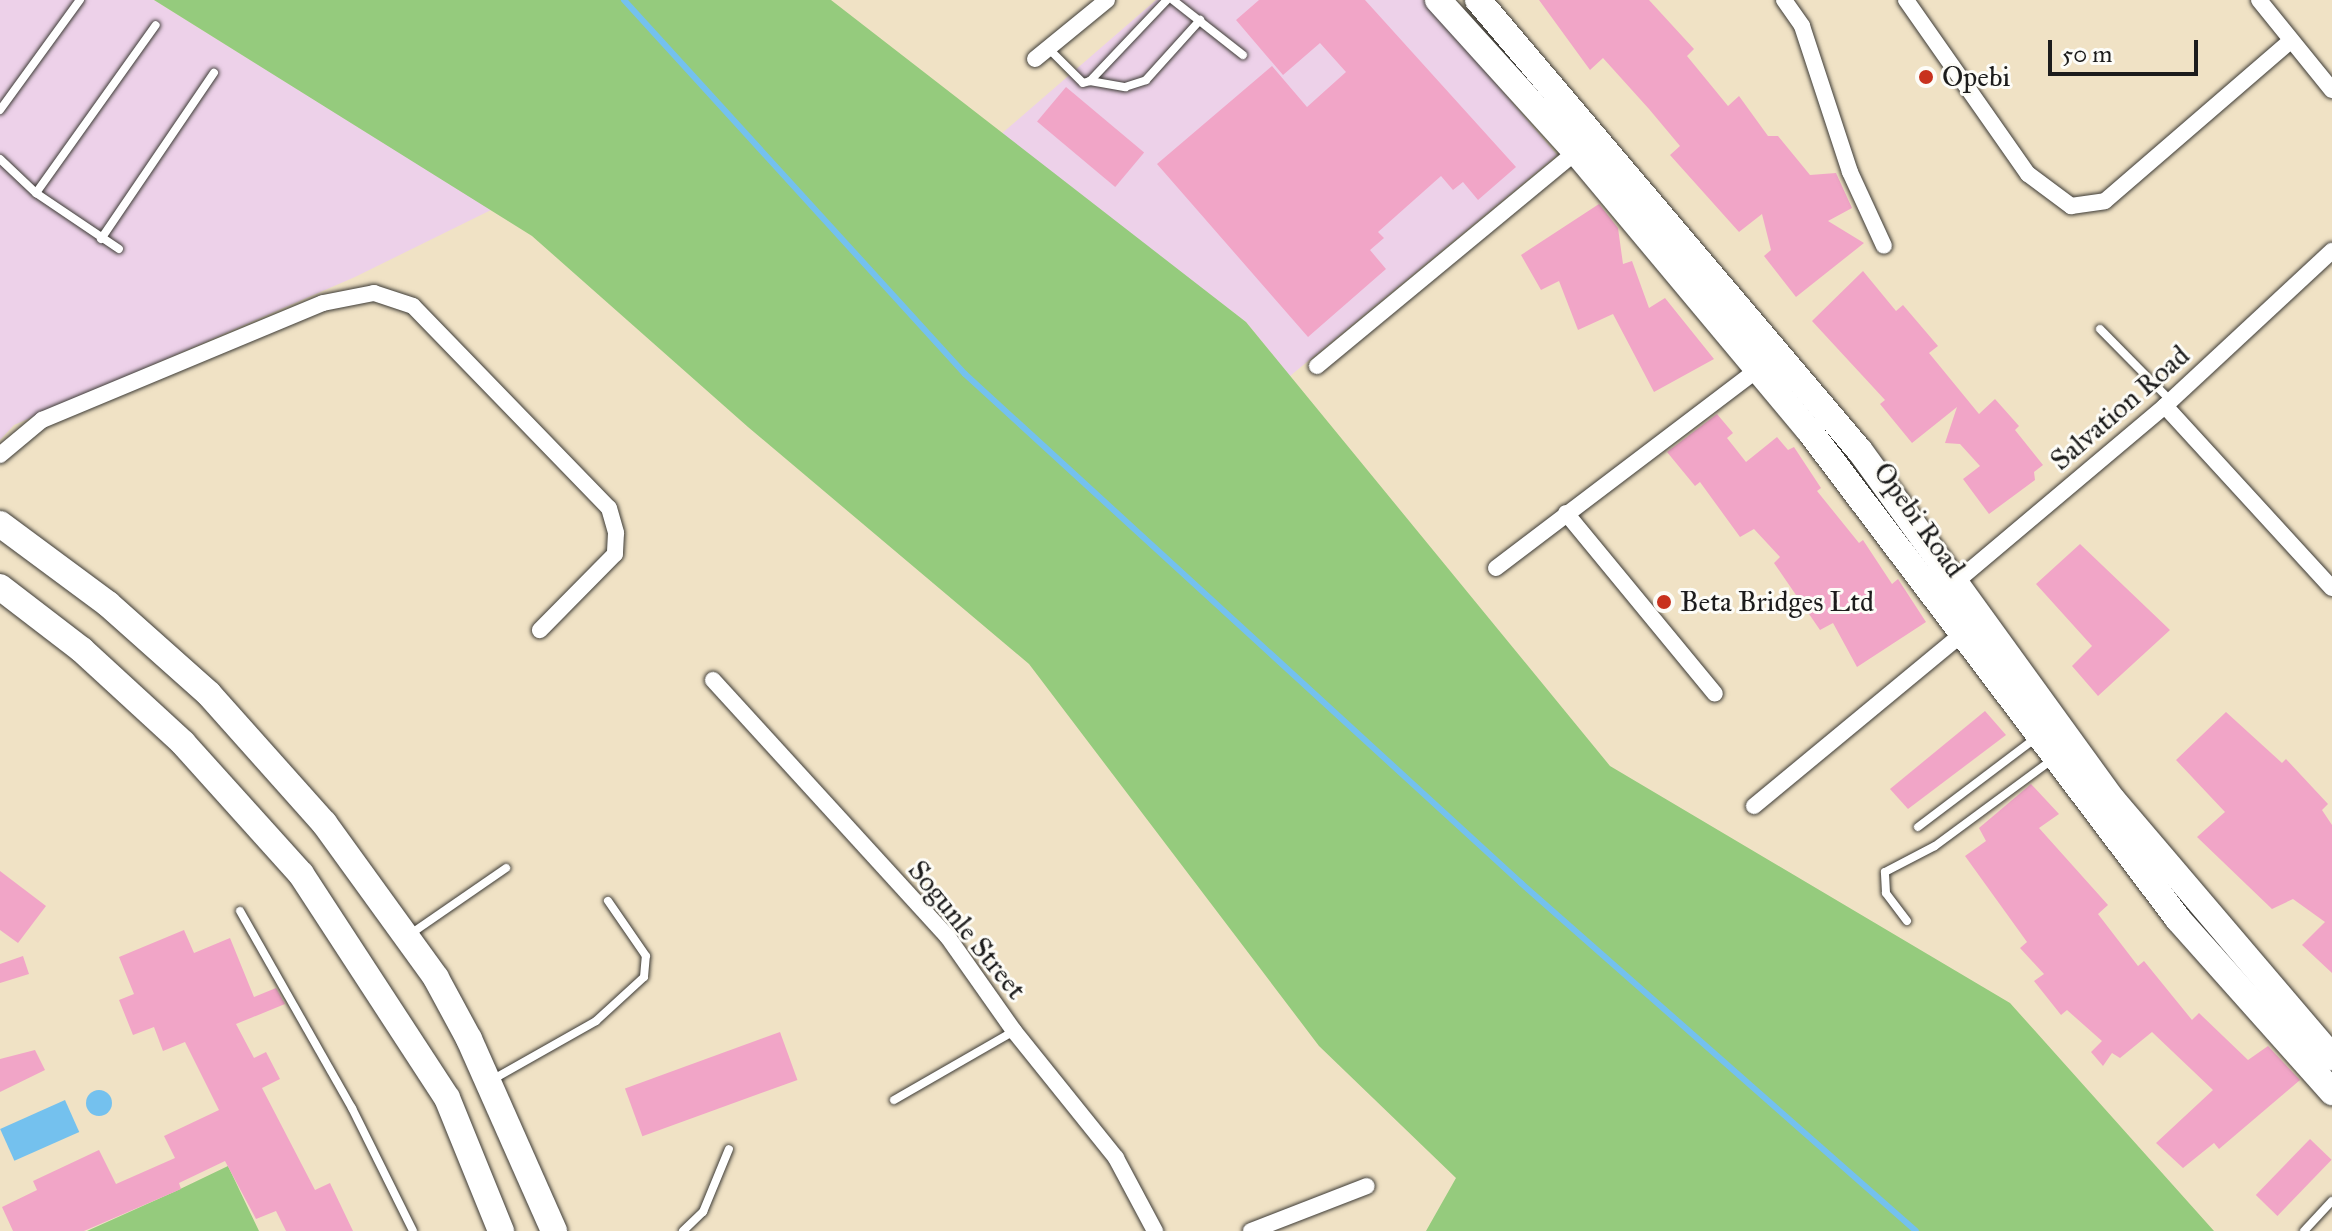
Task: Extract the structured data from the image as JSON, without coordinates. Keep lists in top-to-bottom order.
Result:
{
  "streets": {
    "main road": ["Opebi Road"],
    "street": ["Salvation Road", "Sogunle Street"]
  },
  "crossings": [
    ["Salvation Road", "Opebi Road"]
  ],
  "places": ["Opebi", "Beta Bridges Ltd"],
  "scale_bar": "50 m"
}
